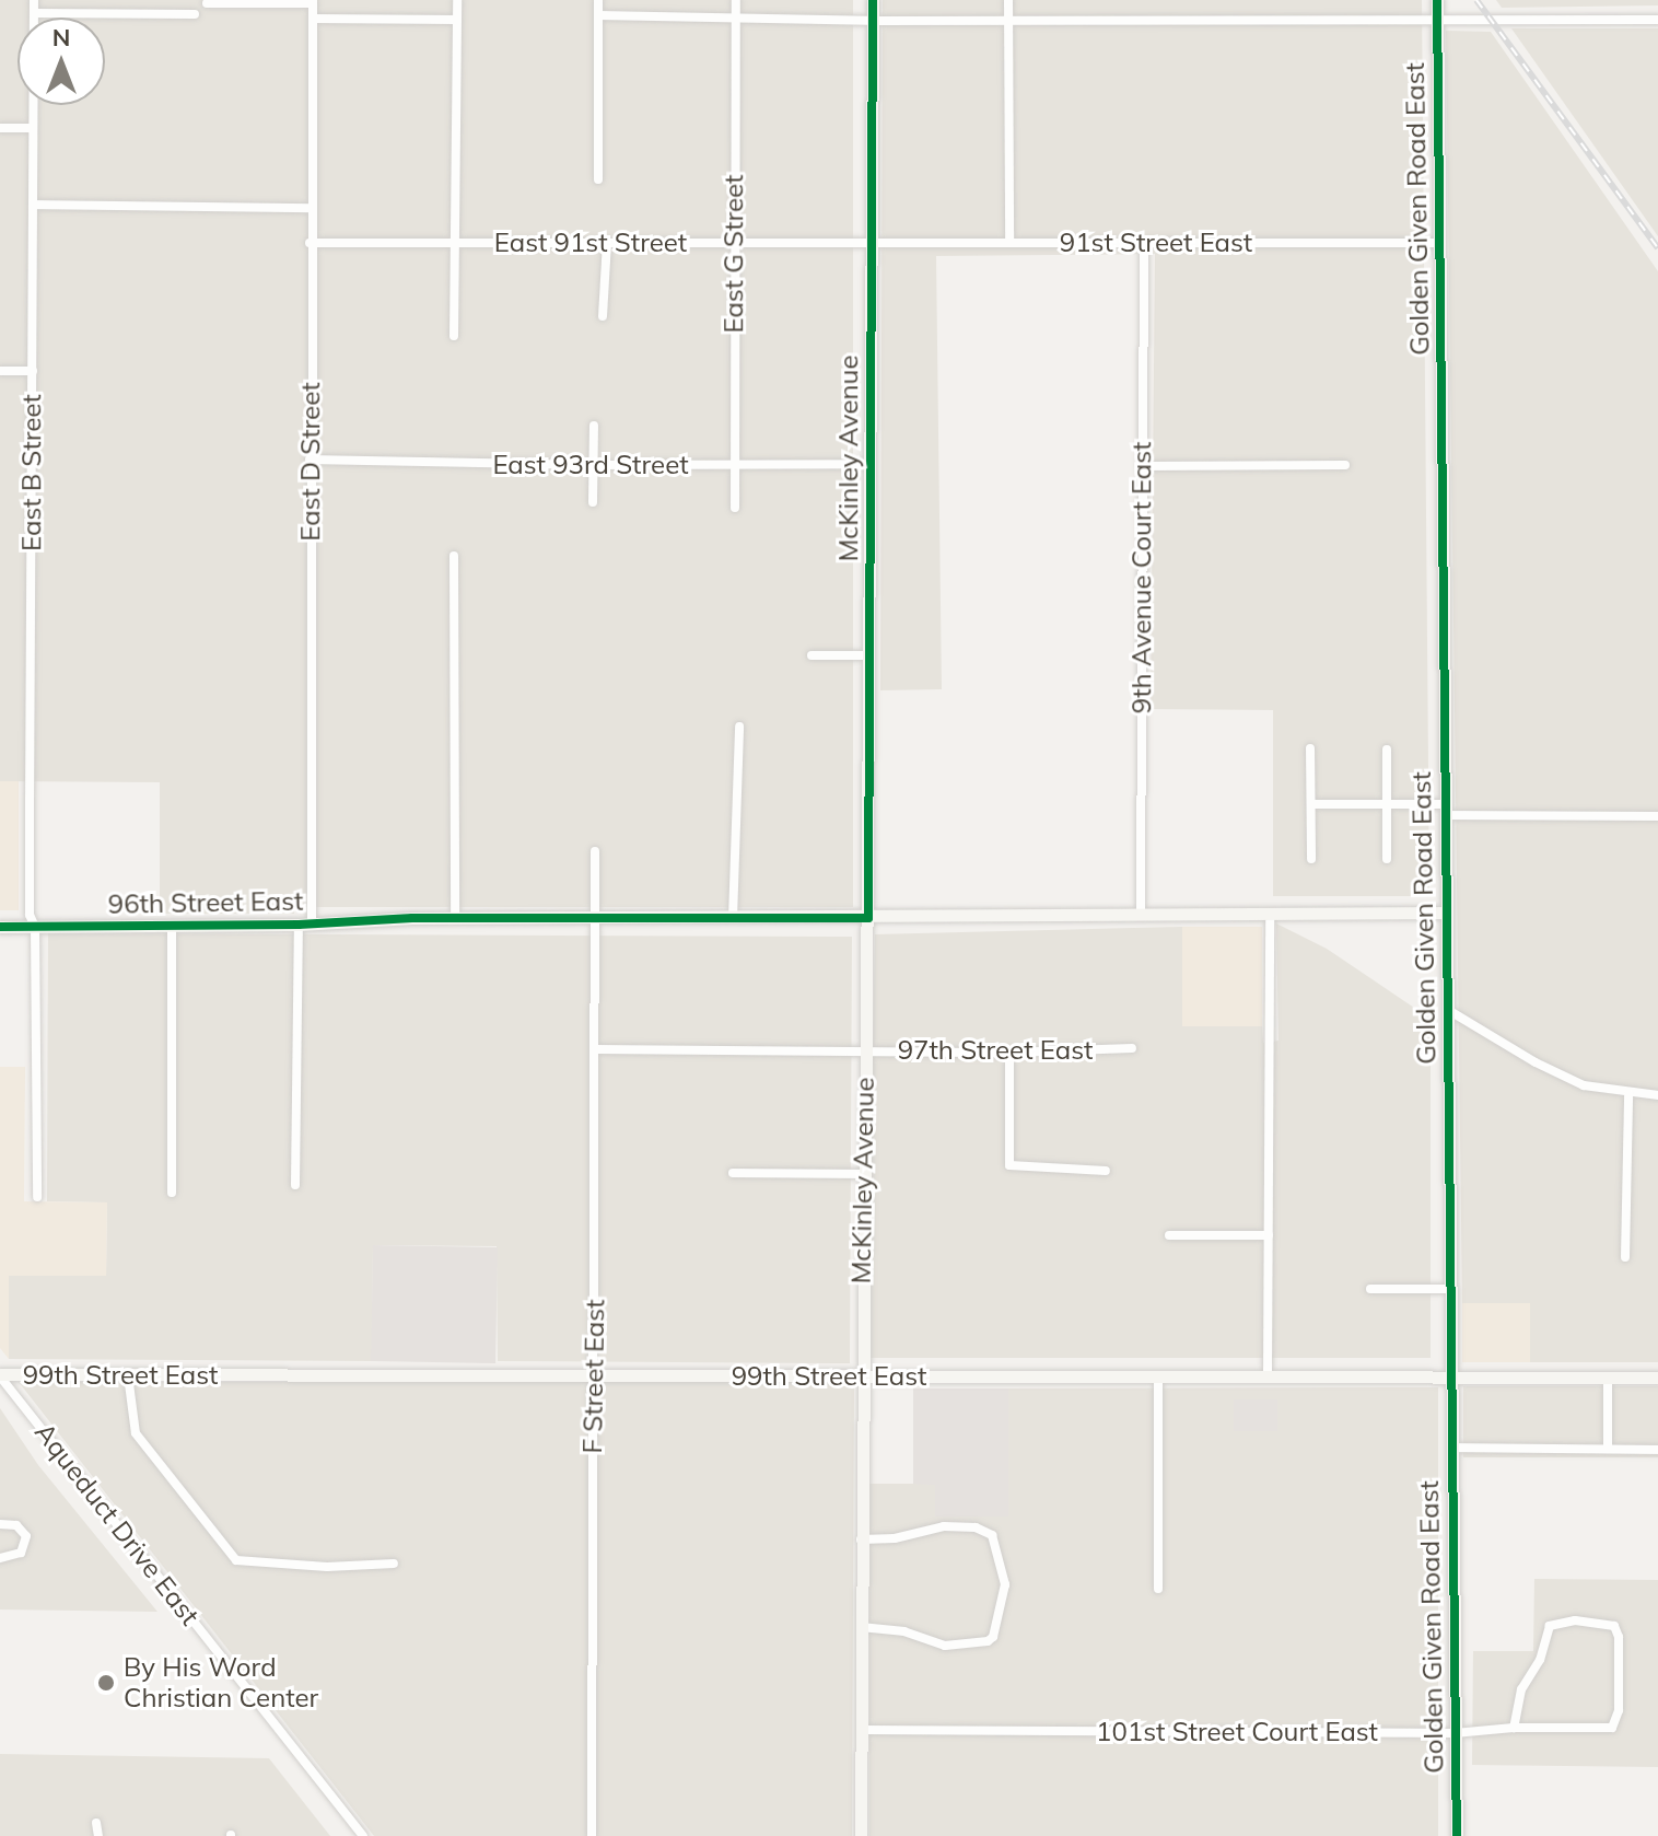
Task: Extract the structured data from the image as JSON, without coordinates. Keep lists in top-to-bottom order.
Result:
{
  "streets": {
    "street": [
      "Golden Given Road East",
      "East 91st Street",
      "91st Street East",
      "East G Street",
      "McKinley Avenue",
      "East D Street",
      "East 93rd Street",
      "East B Street",
      "9th Avenue Court East",
      "96th Street East",
      "97th Street East",
      "99th Street East",
      "F Street East",
      "Aqueduct Drive East",
      "101st Street Court East"
    ]
  },
  "crossings": [
    ["Golden Given Road East", "91st Street East"],
    ["Golden Given Road East", "99th Street East"],
    ["Golden Given Road East", "101st Street Court East"],
    ["East 91st Street", "91st Street East"],
    ["East 91st Street", "East G Street"],
    ["East 91st Street", "McKinley Avenue"],
    ["East 91st Street", "East D Street"],
    ["91st Street East", "McKinley Avenue"],
    ["91st Street East", "9th Avenue Court East"],
    ["East G Street", "East 93rd Street"],
    ["McKinley Avenue", "East 93rd Street"],
    ["McKinley Avenue", "96th Street East"],
    ["McKinley Avenue", "97th Street East"],
    ["McKinley Avenue", "99th Street East"],
    ["McKinley Avenue", "101st Street Court East"],
    ["East D Street", "East 93rd Street"],
    ["East D Street", "96th Street East"],
    ["East B Street", "96th Street East"],
    ["9th Avenue Court East", "96th Street East"],
    ["96th Street East", "F Street East"],
    ["97th Street East", "F Street East"],
    ["99th Street East", "F Street East"],
    ["99th Street East", "Aqueduct Drive East"]
  ],
  "places": ["By His Word Christian Center"],
  "north": "top"
}
